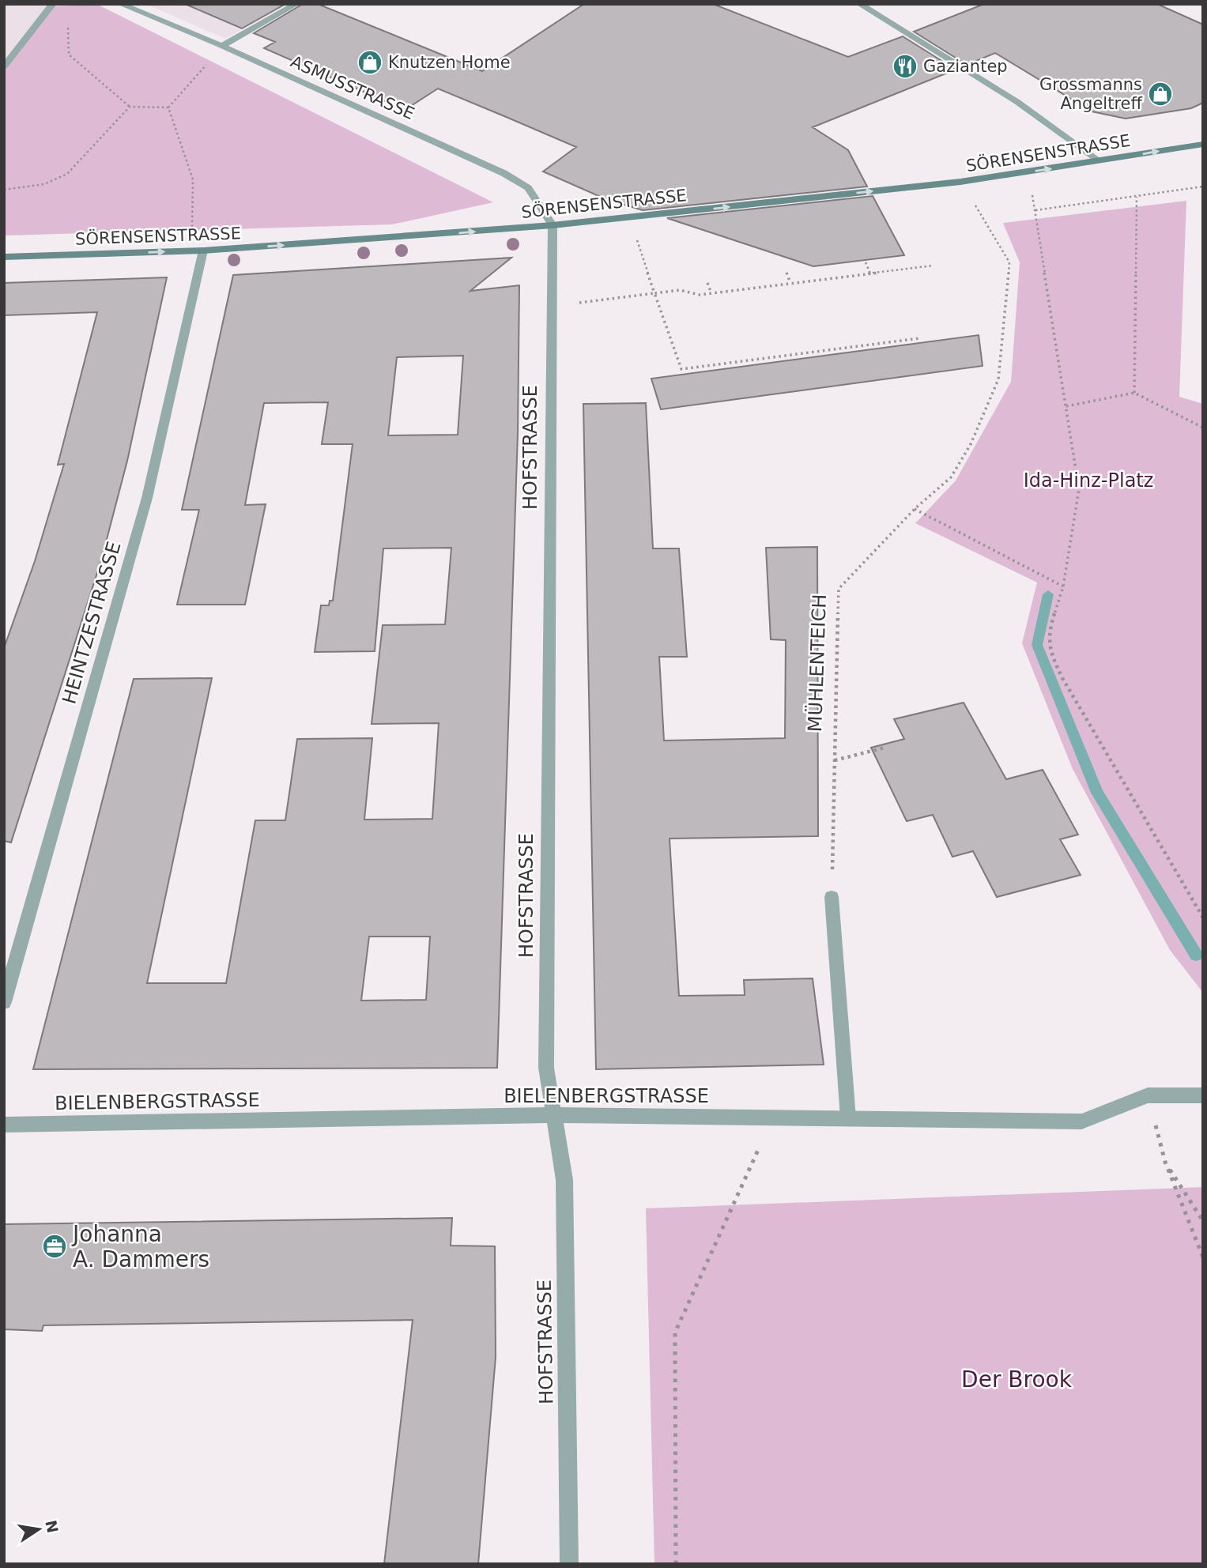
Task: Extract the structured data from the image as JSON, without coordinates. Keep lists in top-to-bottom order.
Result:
{
  "streets": {
    "main road": ["SÖRENSENSTRASSE"],
    "street": [
      "ASMUSSTRASSE",
      "HOFSTRASSE",
      "HEINTZESTRASSE",
      "BIELENBERGSTRASSE"
    ],
    "path": ["MÜHLENTEICH"]
  },
  "crossings": [
    ["ASMUSSTRASSE", "SÖRENSENSTRASSE"],
    ["ASMUSSTRASSE", "HOFSTRASSE"],
    ["SÖRENSENSTRASSE", "HOFSTRASSE"],
    ["SÖRENSENSTRASSE", "HEINTZESTRASSE"],
    ["SÖRENSENSTRASSE", "MÜHLENTEICH"],
    ["HOFSTRASSE", "BIELENBERGSTRASSE"]
  ],
  "one_way": ["SÖRENSENSTRASSE"],
  "parks": ["Ida-Hinz-Platz", "Der Brook"],
  "places": {
    "shop": ["Knutzen Home", "Grossmanns Angeltreff"],
    "restaurant": ["Gaziantep"],
    "office": ["Johanna A. Dammers"]
  },
  "north": "right"
}
